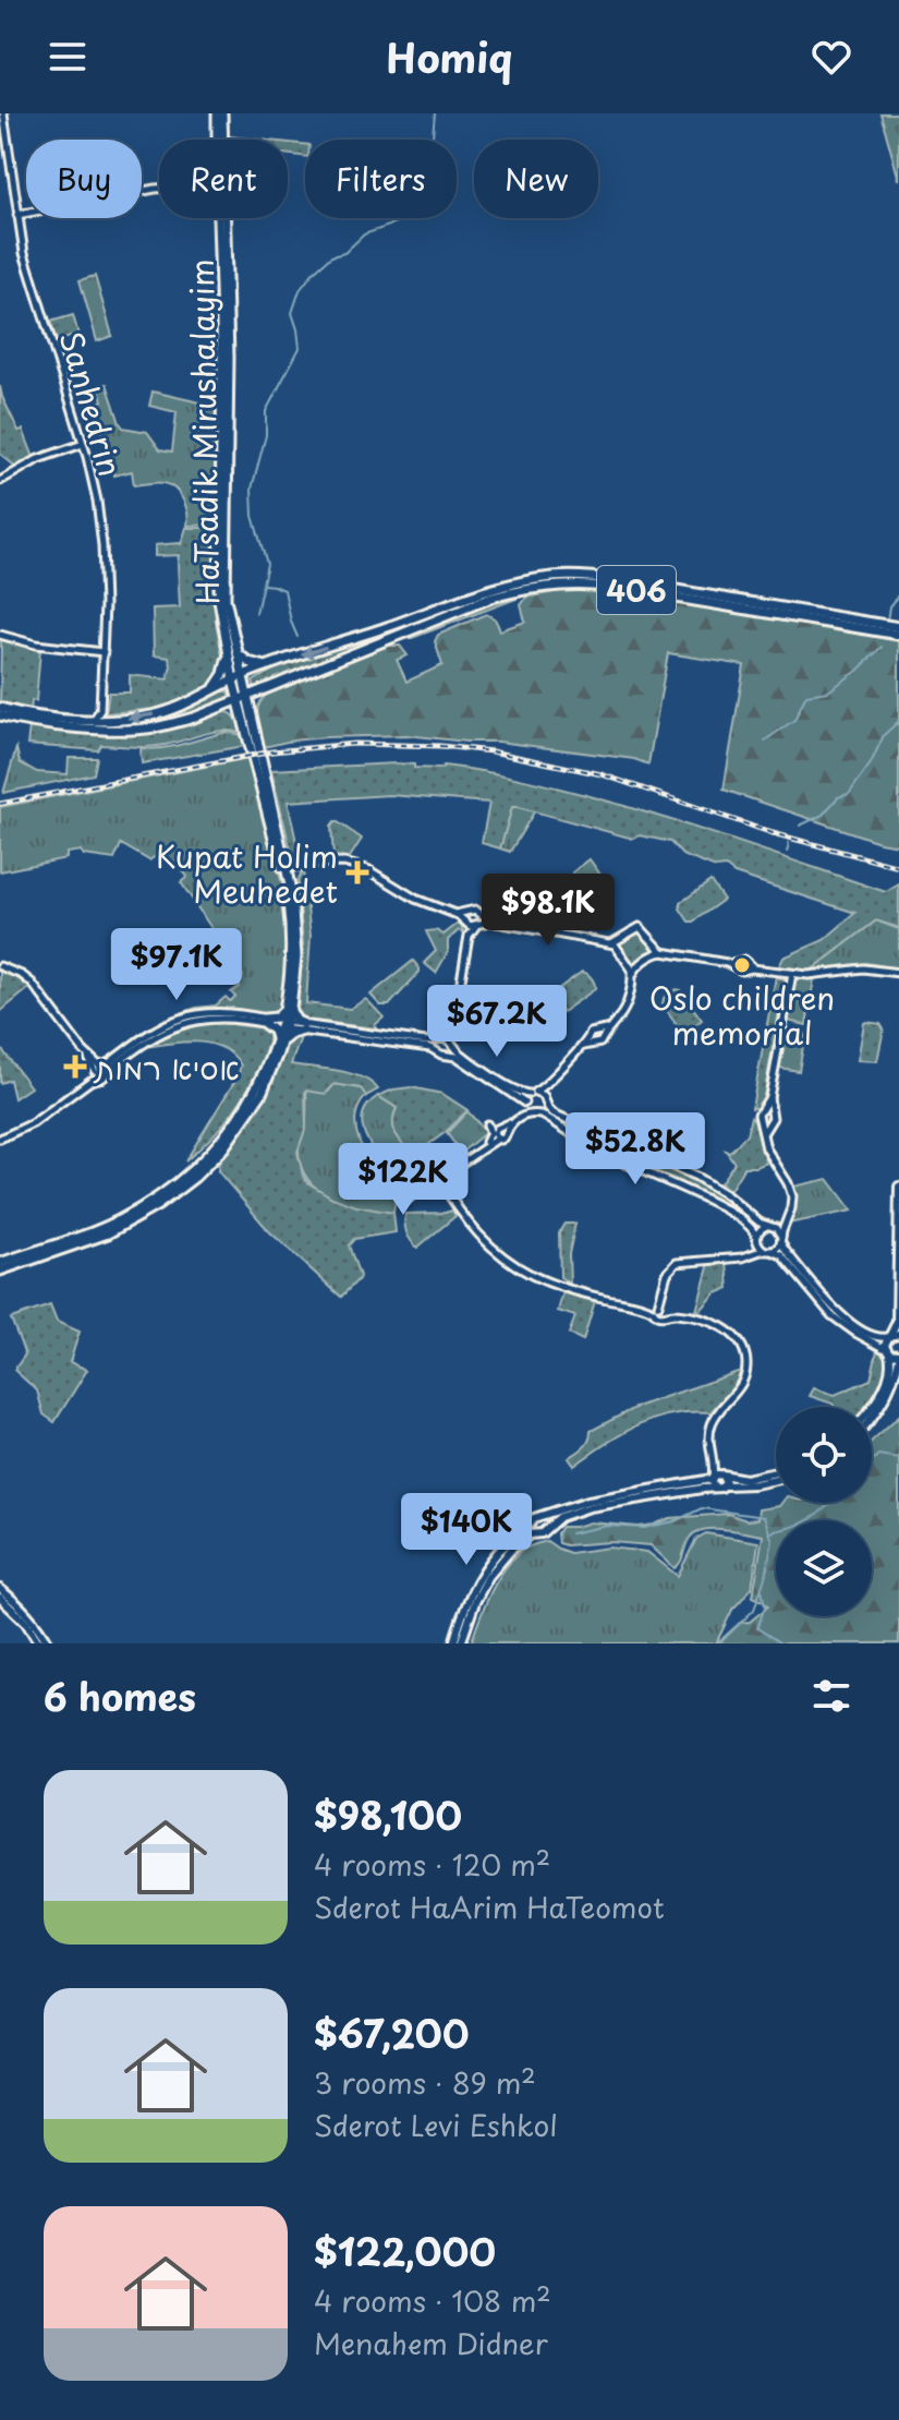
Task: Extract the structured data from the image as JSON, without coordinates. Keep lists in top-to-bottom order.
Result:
{
  "streets": {
    "main road": ["HaTsadik Mirushalayim", "406"],
    "street": ["Sanhedrin"]
  },
  "crossings": [
    ["HaTsadik Mirushalayim", "406"]
  ],
  "places": {
    "health": ["Kupat Holim Meuhedet", "אסיא רמות"],
    "other": ["Oslo children memorial"]
  },
  "page": {
    "header": "Homiq",
    "chip": [
      "Buy",
      "Rent",
      "Filters",
      "New"
    ],
    "price": [
      "$98.1K",
      "$97.1K",
      "$67.2K",
      "$52.8K",
      "$122K",
      "$140K"
    ],
    "heading": "6 homes",
    "list": [
      {
        "name": "$98,100",
        "note": "4 rooms · 120 m² · Sderot HaArim HaTeomot"
      },
      {
        "name": "$67,200",
        "note": "3 rooms · 89 m² · Sderot Levi Eshkol"
      },
      {
        "name": "$122,000",
        "note": "4 rooms · 108 m² · Menahem Didner"
      }
    ]
  }
}
